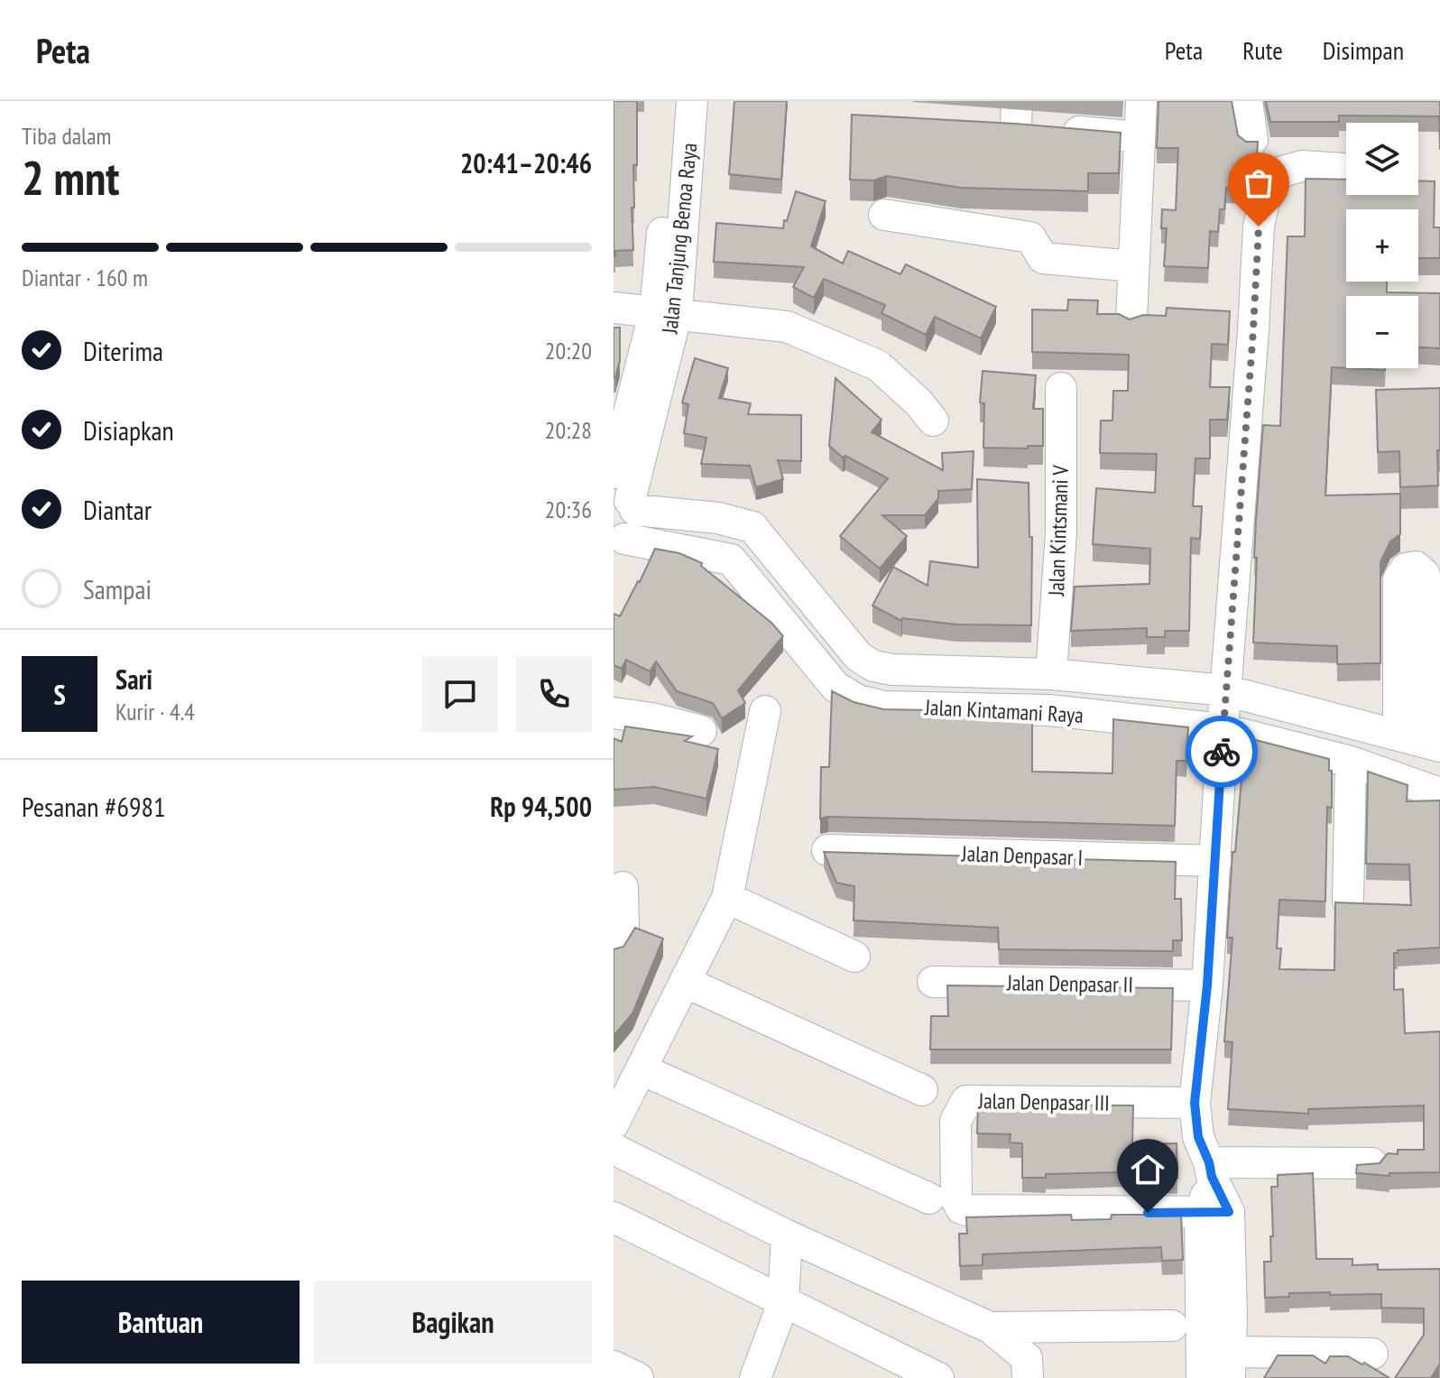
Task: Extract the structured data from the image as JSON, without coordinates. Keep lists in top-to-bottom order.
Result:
{
  "streets": {
    "street": [
      "Jalan Tanjung Benoa Raya",
      "Jalan Kintsmani V",
      "Jalan Kintamani Raya",
      "Jalan Denpasar I",
      "Jalan Denpasar II",
      "Jalan Denpasar III"
    ]
  },
  "crossings": [
    ["Jalan Tanjung Benoa Raya", "Jalan Kintamani Raya"],
    ["Jalan Kintsmani V", "Jalan Kintamani Raya"]
  ],
  "page": {
    "header": "Peta",
    "nav": ["Peta", "Rute", "Disimpan"],
    "heading": ["2 mnt", "Tiba dalam", "20:41–20:46"],
    "panel": [
      "Sari",
      "Kurir · 4.4",
      "Pesanan #6981",
      "Rp 94,500"
    ],
    "map_buttons": ["+", "−"],
    "bar": "Diantar · 160 m",
    "list": [
      ["Diterima", "20:20"],
      ["Disiapkan", "20:28"],
      ["Diantar", "20:36"],
      "Sampai"
    ],
    "round": "S",
    "buttons": ["Bantuan", "Bagikan"]
  }
}
